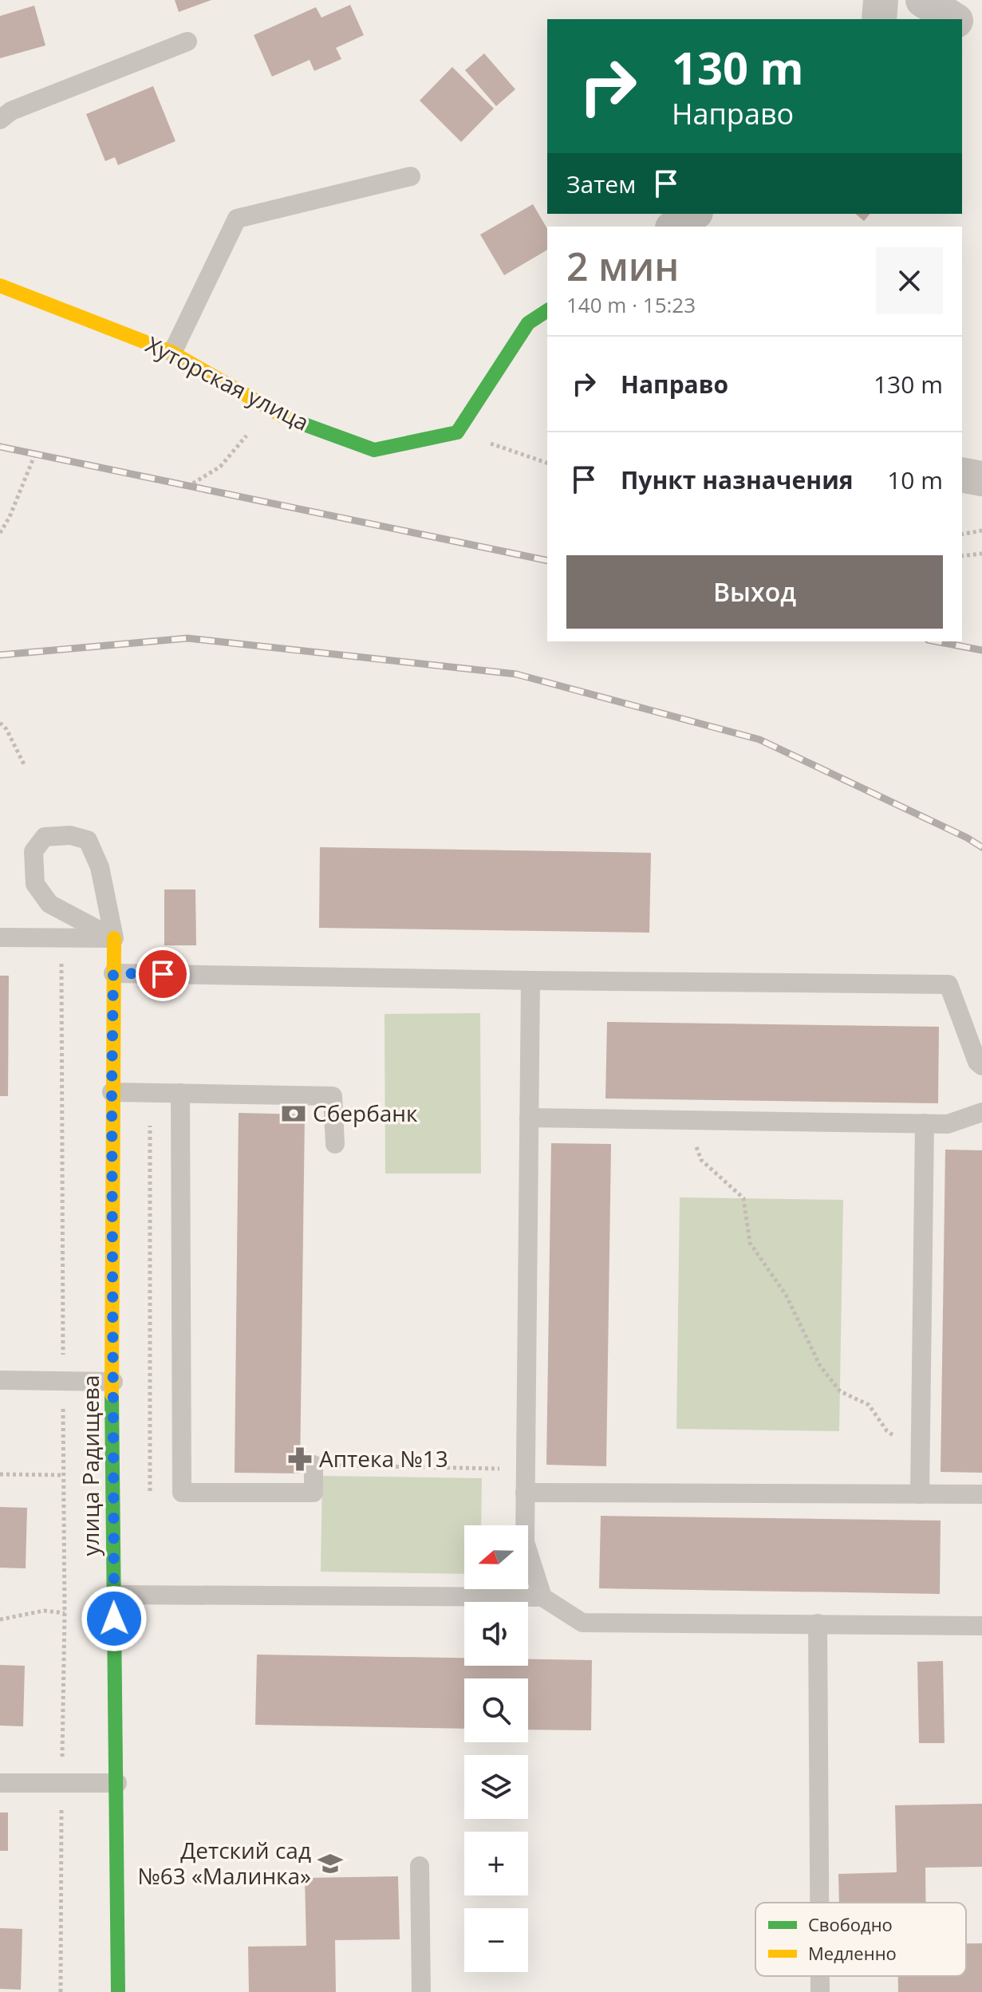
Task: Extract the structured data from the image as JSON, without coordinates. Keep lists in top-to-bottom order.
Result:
{
  "streets": {
    "street": ["Хуторская улица", "улица Радищева"]
  },
  "places": {
    "bank": ["Сбербанк"],
    "pharmacy": ["Аптека №13"],
    "school or university": ["Детский сад №63 «Малинка»"]
  },
  "legend": ["Свободно", "Медленно"],
  "north": "left",
  "page": {
    "turn": ["130 m", "Направо"],
    "then": "Затем",
    "heading": ["2 мин", "140 m · 15:23"],
    "list": [
      {
        "name": "Направо",
        "value": "130 m"
      },
      {
        "name": "Пункт назначения",
        "value": "10 m"
      }
    ],
    "buttons": "Выход",
    "map_buttons": ["+", "−"]
  }
}
